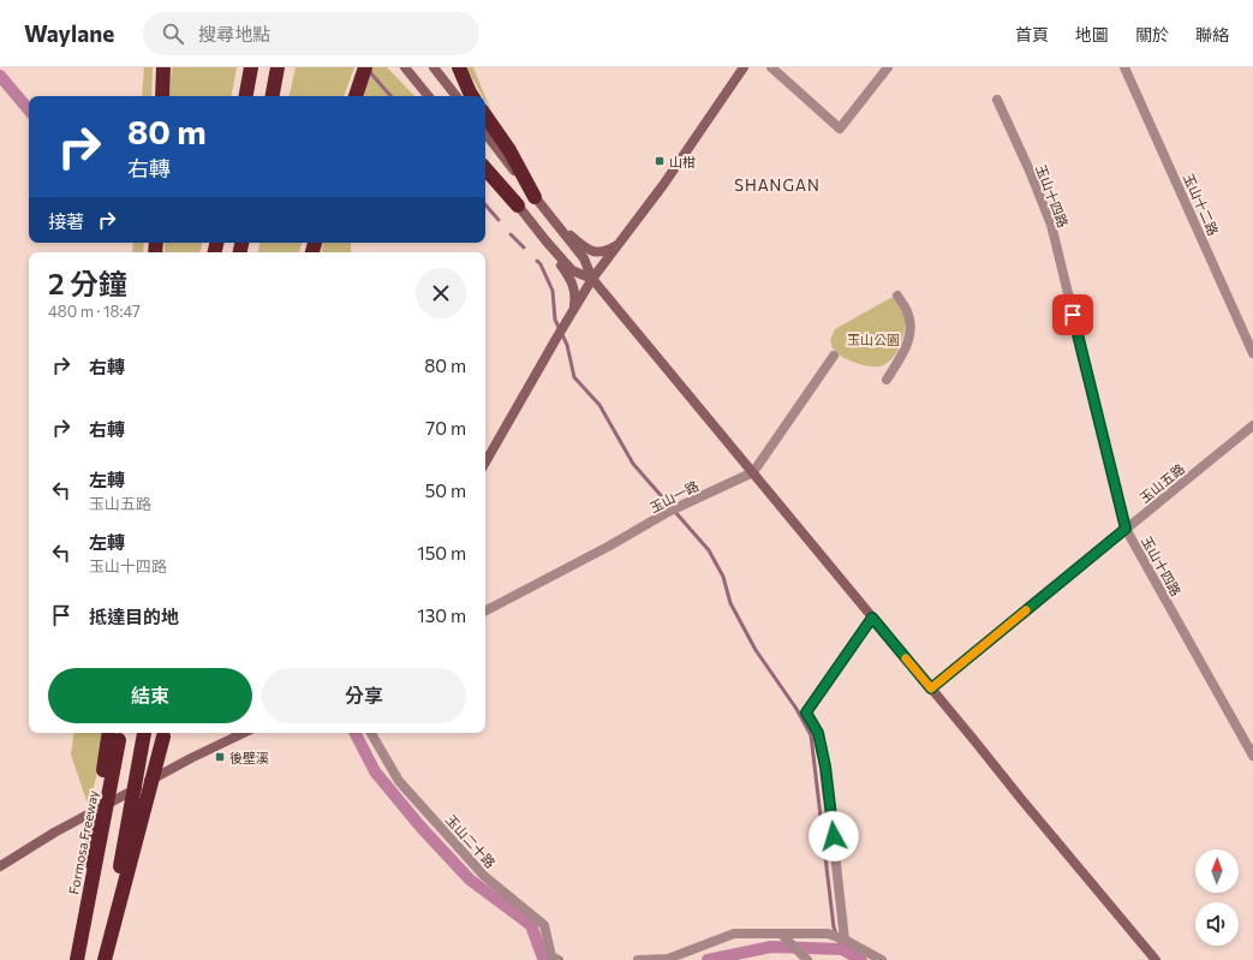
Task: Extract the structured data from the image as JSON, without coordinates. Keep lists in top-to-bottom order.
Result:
{
  "streets": {
    "highway": ["Formosa Freeway"],
    "street": [
      "玉山十四路",
      "玉山十二路",
      "玉山五路",
      "玉山一路",
      "玉山二十路"
    ]
  },
  "crossings": [
    ["玉山十四路", "玉山五路"]
  ],
  "districts": ["SHANGAN"],
  "parks": ["玉山公園"],
  "places": {
    "transit": ["山柑", "後壁溪"]
  },
  "north": "top",
  "page": {
    "header": "Waylane",
    "search": "搜尋地點",
    "nav": [
      "首頁",
      "地圖",
      "關於",
      "聯絡"
    ],
    "turn": ["80 m", "右轉"],
    "then": "接著",
    "heading": ["2 分鐘", "480 m · 18:47"],
    "list": [
      {
        "name": "右轉",
        "value": "80 m"
      },
      {
        "name": "右轉",
        "value": "70 m"
      },
      {
        "name": "左轉",
        "note": "玉山五路",
        "value": "50 m"
      },
      {
        "name": "左轉",
        "note": "玉山十四路",
        "value": "150 m"
      },
      {
        "name": "抵達目的地",
        "value": "130 m"
      }
    ],
    "buttons": ["結束", "分享"]
  }
}
